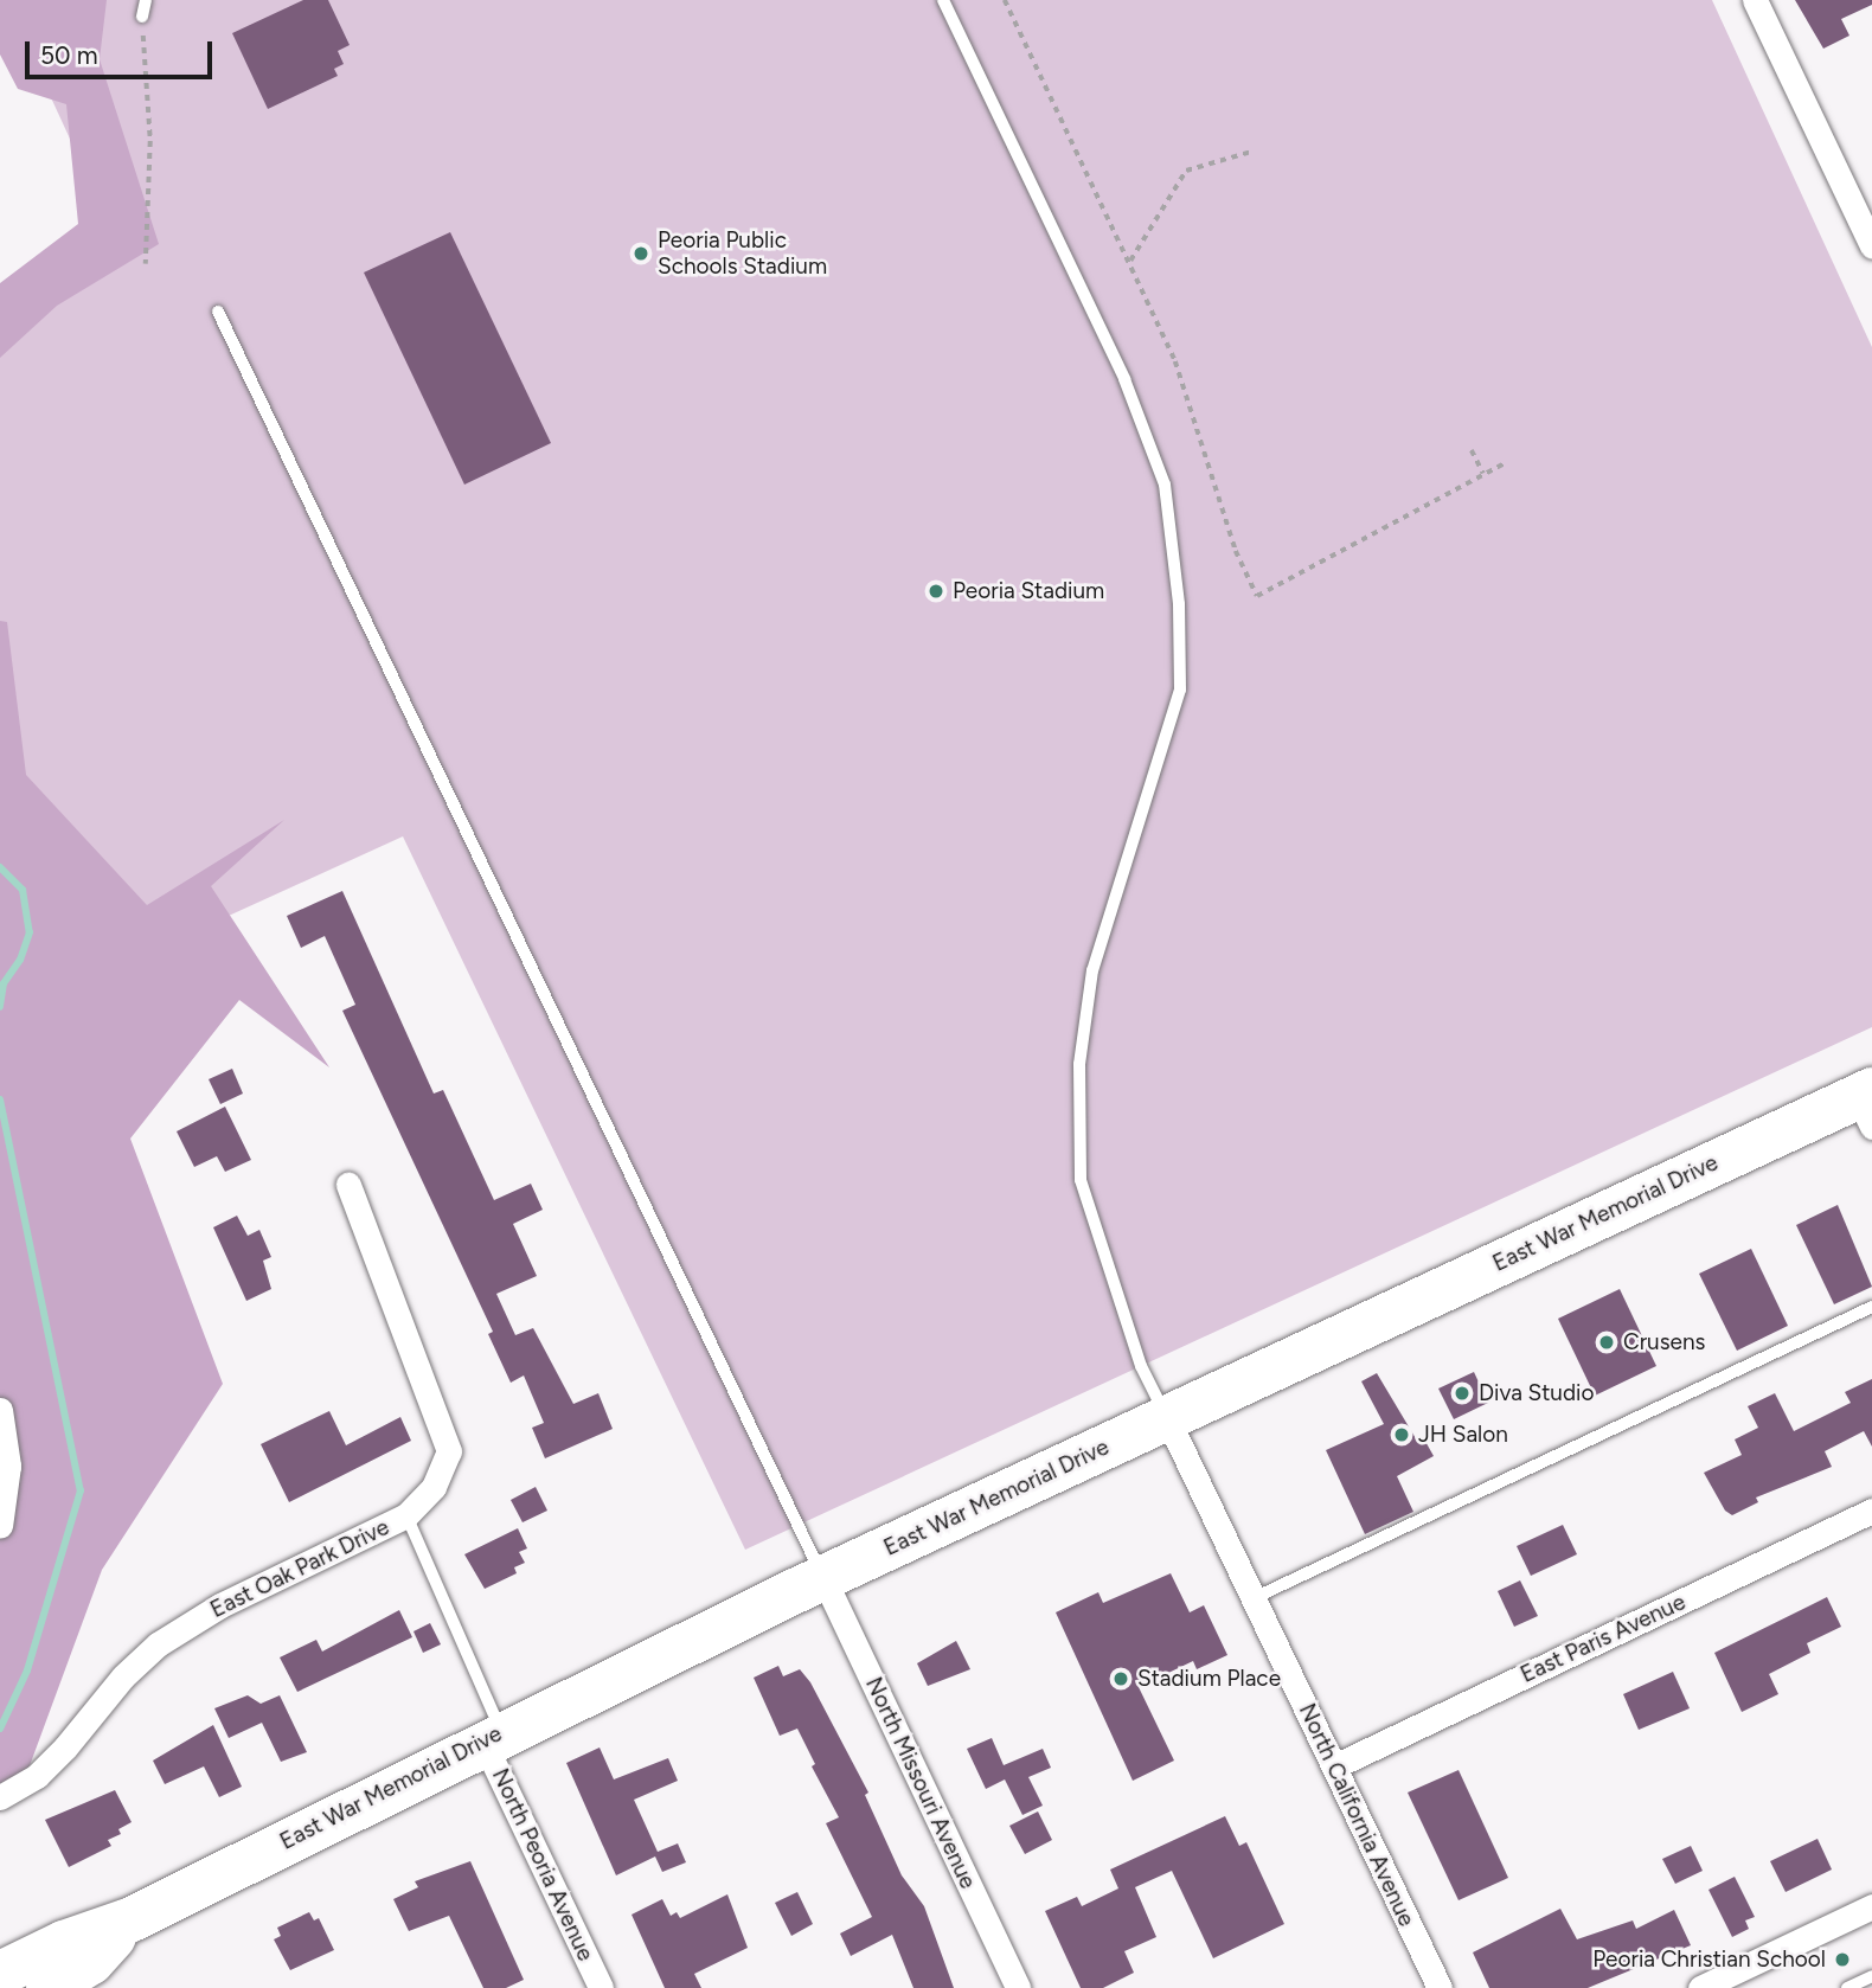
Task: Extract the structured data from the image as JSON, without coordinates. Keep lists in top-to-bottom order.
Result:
{
  "streets": {
    "highway": ["East War Memorial Drive"],
    "street": [
      "East Oak Park Drive",
      "East Paris Avenue",
      "North Missouri Avenue",
      "North California Avenue",
      "North Peoria Avenue"
    ]
  },
  "crossings": [
    ["East War Memorial Drive", "North Missouri Avenue"],
    ["East War Memorial Drive", "North California Avenue"],
    ["East War Memorial Drive", "North Peoria Avenue"],
    ["East Oak Park Drive", "North Peoria Avenue"],
    ["East Paris Avenue", "North California Avenue"]
  ],
  "places": [
    "Peoria Public Schools Stadium",
    "Peoria Stadium",
    "Crusens",
    "Diva Studio",
    "JH Salon",
    "Stadium Place",
    "Peoria Christian School"
  ],
  "scale_bar": "50 m"
}
